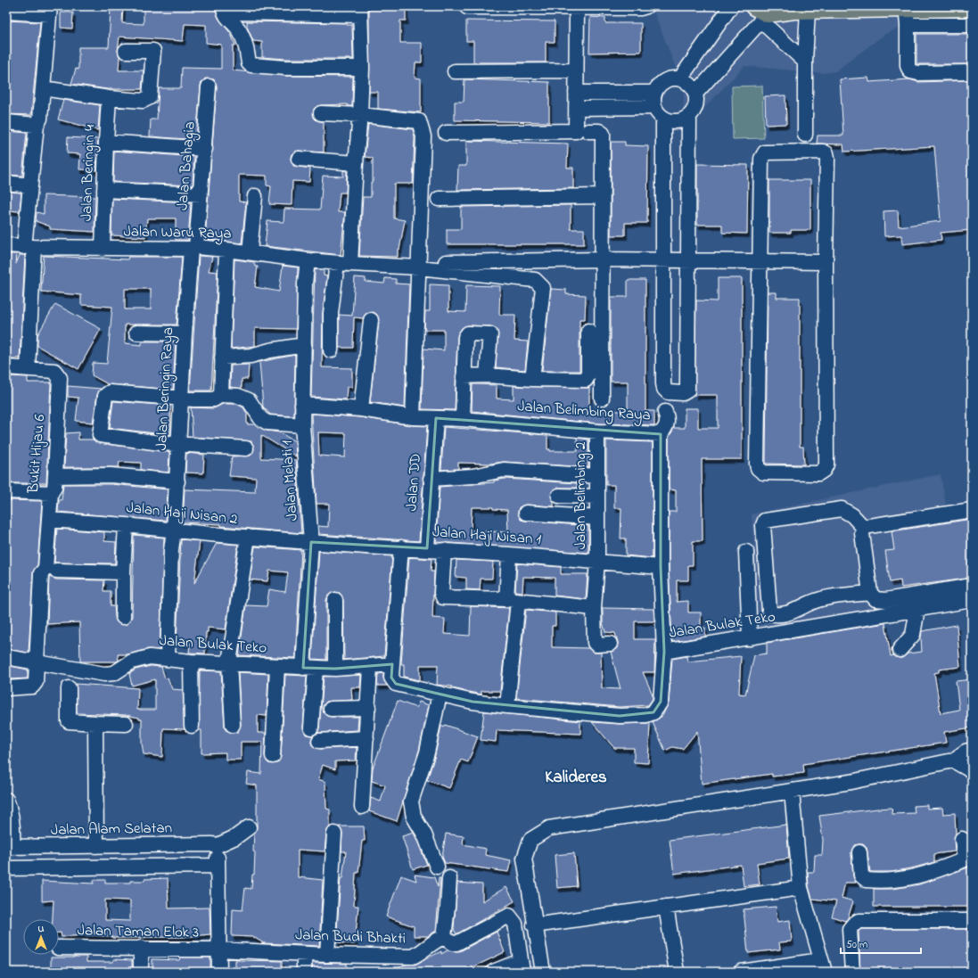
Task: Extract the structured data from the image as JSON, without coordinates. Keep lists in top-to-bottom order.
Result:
{
  "streets": {
    "street": [
      "Jalan Bahagia",
      "Jalan Beringin 4",
      "Jalan Waru Raya",
      "Jalan Beringin Raya",
      "Jalan Belimbing Raya",
      "Bukit Hijau 6",
      "Jalan Melati 1",
      "Jalan DD",
      "Jalan Belimbing 2",
      "Jalan Haji Nisan 2",
      "Jalan Haji Nisan 1",
      "Jalan Bulak Teko",
      "Jalan Alam Selatan",
      "Jalan Taman Elok 3",
      "Jalan Budi Bhakti"
    ]
  },
  "crossings": [
    ["Jalan Bahagia", "Jalan Waru Raya"],
    ["Jalan Bahagia", "Jalan Beringin Raya"],
    ["Jalan Beringin 4", "Jalan Waru Raya"],
    ["Jalan Waru Raya", "Jalan Beringin Raya"],
    ["Jalan Beringin Raya", "Jalan Melati 1"],
    ["Jalan Beringin Raya", "Jalan Haji Nisan 2"],
    ["Jalan Beringin Raya", "Jalan Bulak Teko"],
    ["Jalan Belimbing Raya", "Jalan DD"],
    ["Jalan Belimbing Raya", "Jalan Belimbing 2"],
    ["Jalan Belimbing Raya", "Jalan Haji Nisan 1"],
    ["Jalan Belimbing Raya", "Jalan Bulak Teko"],
    ["Bukit Hijau 6", "Jalan Haji Nisan 2"],
    ["Bukit Hijau 6", "Jalan Bulak Teko"],
    ["Jalan Melati 1", "Jalan Haji Nisan 2"],
    ["Jalan Melati 1", "Jalan Haji Nisan 1"],
    ["Jalan Melati 1", "Jalan Bulak Teko"],
    ["Jalan DD", "Jalan Haji Nisan 1"],
    ["Jalan Belimbing 2", "Jalan Haji Nisan 1"],
    ["Jalan Haji Nisan 2", "Jalan Haji Nisan 1"],
    ["Jalan Haji Nisan 1", "Jalan Bulak Teko"],
    ["Jalan Taman Elok 3", "Jalan Budi Bhakti"]
  ],
  "districts": ["Kalideres"],
  "scale_bar": "50 m",
  "north": "top"
}
